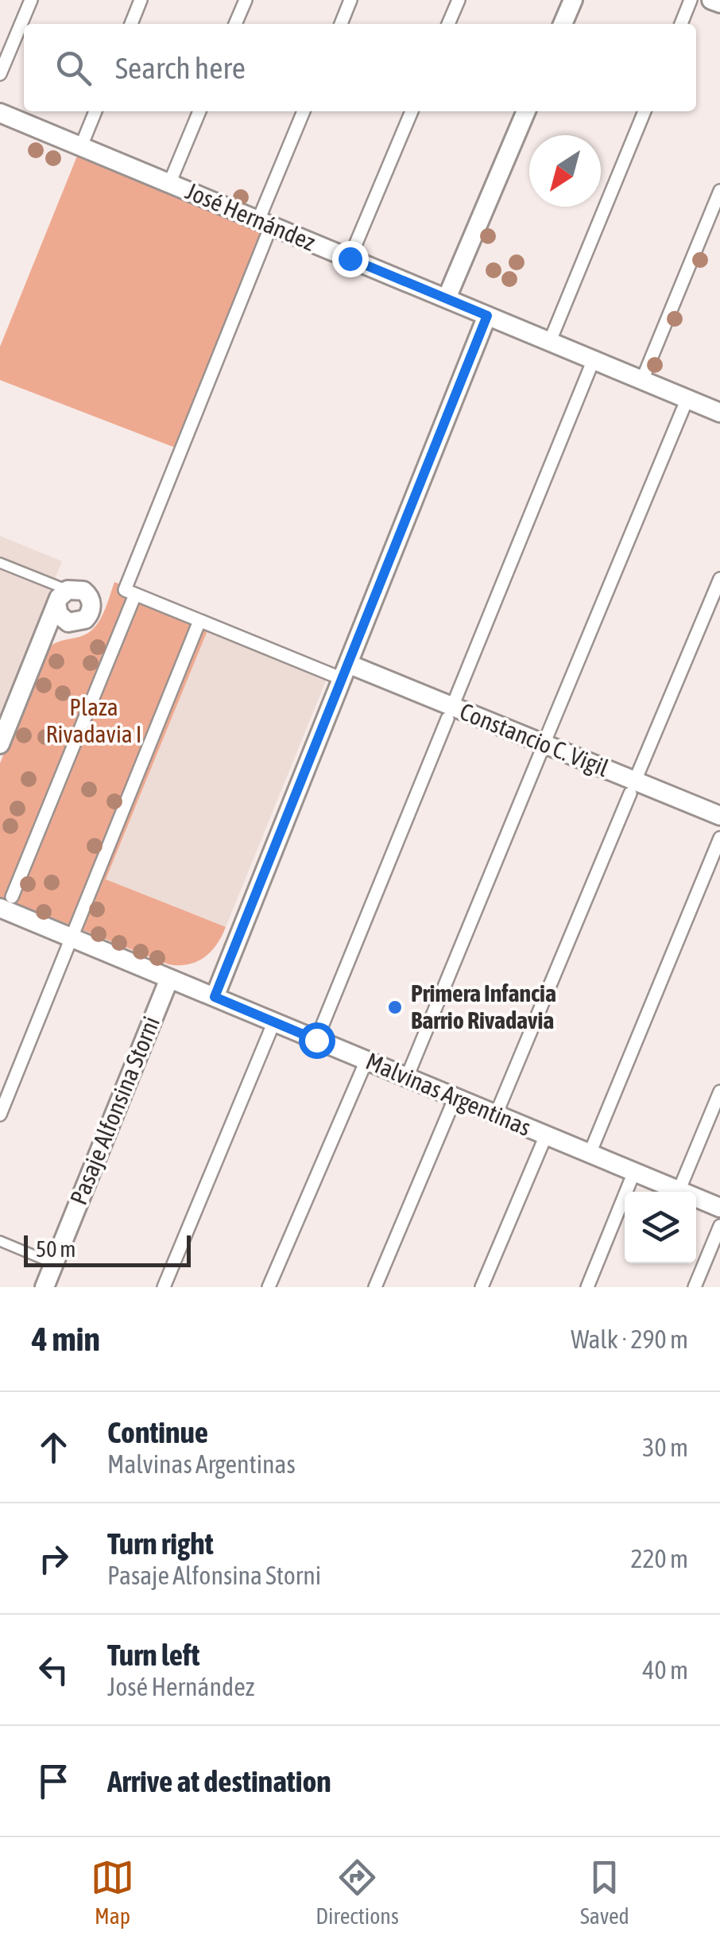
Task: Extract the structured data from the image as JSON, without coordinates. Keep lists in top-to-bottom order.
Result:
{
  "streets": {
    "street": [
      "José Hernández",
      "Constancio C. Vigil",
      "Malvinas Argentinas",
      "Pasaje Alfonsina Storni"
    ]
  },
  "crossings": [
    ["Malvinas Argentinas", "Pasaje Alfonsina Storni"]
  ],
  "parks": ["Plaza Rivadavia I"],
  "places": ["Primera Infancia Barrio Rivadavia"],
  "scale_bar": "50 m",
  "north": "bottom left",
  "page": {
    "search": "Search here",
    "scale": "50 m",
    "heading": ["4 min", "Walk · 290 m"],
    "list": [
      ["Continue", "Malvinas Argentinas", "30 m"],
      ["Turn right", "Pasaje Alfonsina Storni", "220 m"],
      ["Turn left", "José Hernández", "40 m"],
      "Arrive at destination"
    ],
    "nav": ["Map", "Directions", "Saved"]
  }
}
